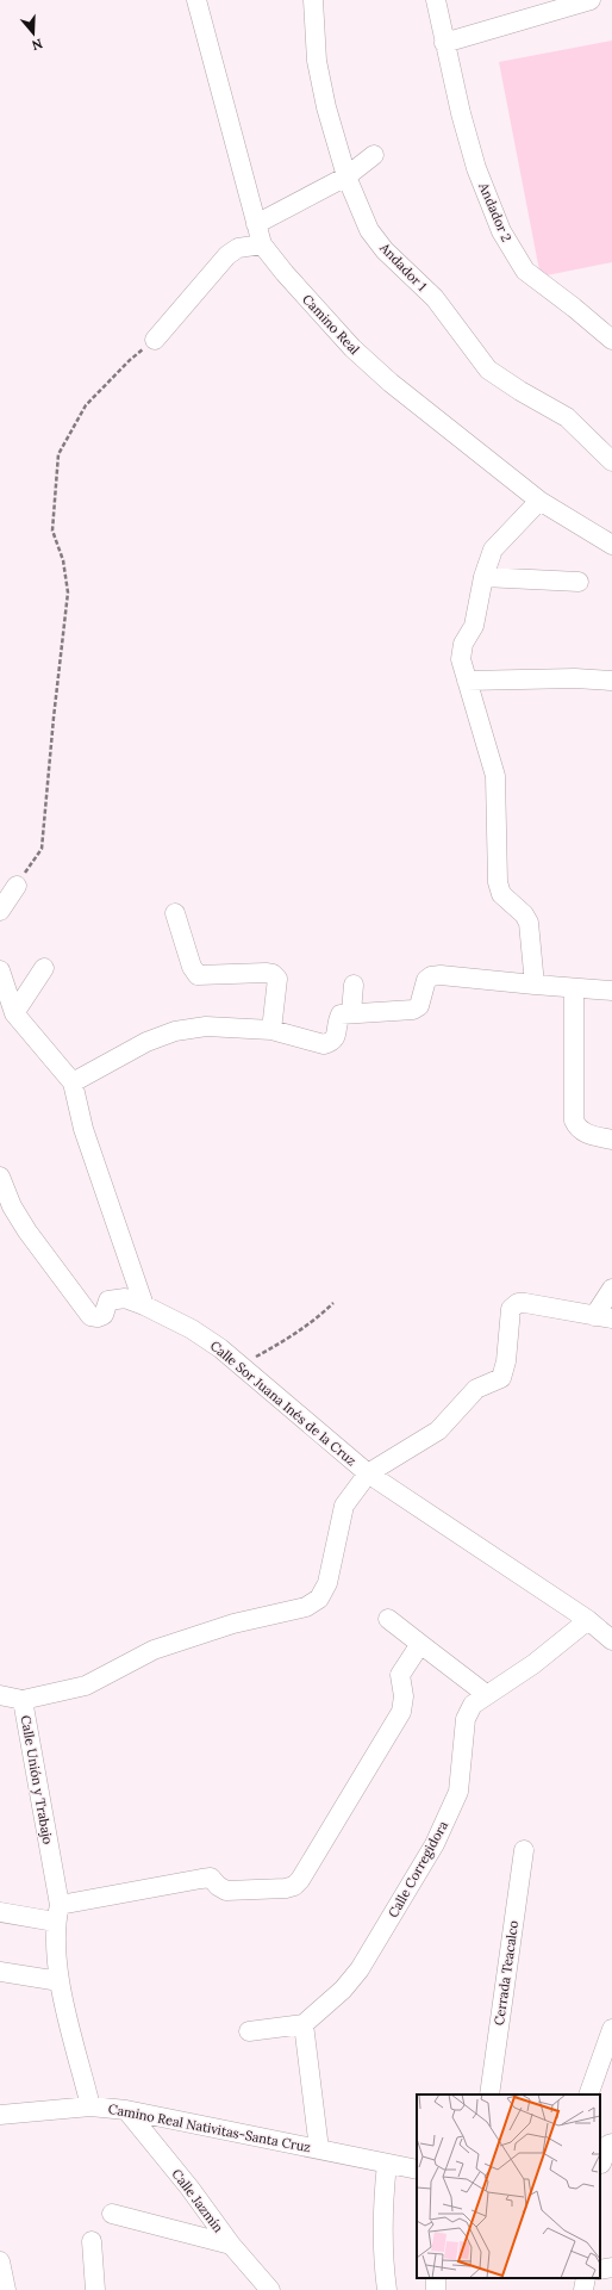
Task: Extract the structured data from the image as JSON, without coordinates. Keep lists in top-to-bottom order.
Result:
{
  "streets": {
    "street": [
      "Andador 2",
      "Andador 1",
      "Camino Real",
      "Calle Sor Juana Inés de la Cruz",
      "Calle Unión y Trabajo",
      "Calle Corregidora",
      "Cerrada Teacalco",
      "Camino Real Nativitas-Santa Cruz",
      "Calle Jazmín"
    ]
  },
  "crossings": [
    ["Calle Sor Juana Inés de la Cruz", "Calle Unión y Trabajo"],
    ["Calle Sor Juana Inés de la Cruz", "Calle Corregidora"],
    ["Calle Unión y Trabajo", "Camino Real Nativitas-Santa Cruz"],
    ["Camino Real Nativitas-Santa Cruz", "Calle Jazmín"]
  ],
  "north": "bottom"
}
